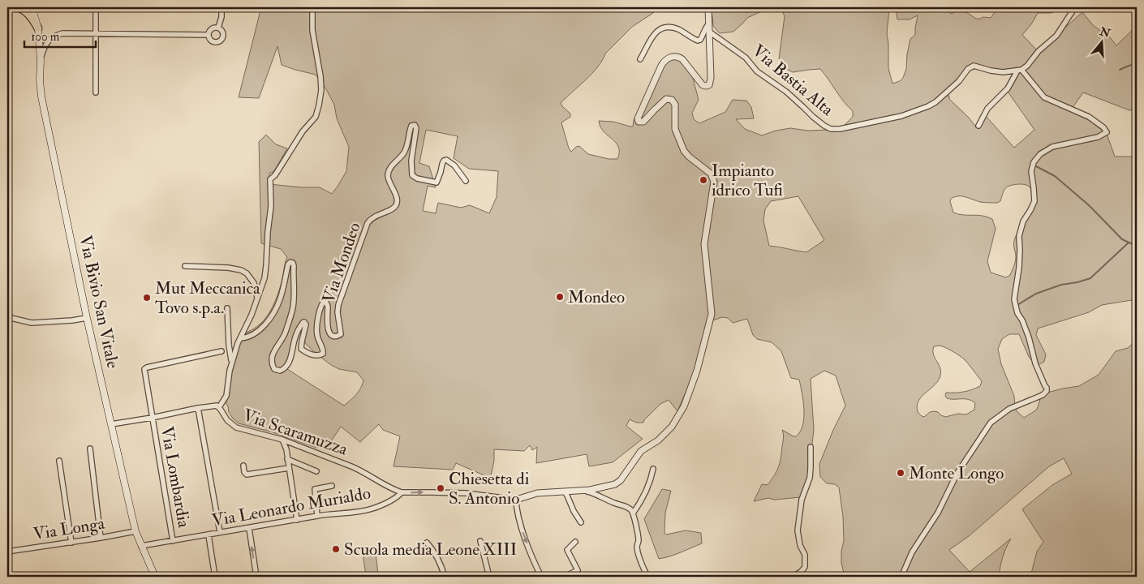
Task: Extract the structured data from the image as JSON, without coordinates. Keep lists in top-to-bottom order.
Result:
{
  "streets": {
    "main road": ["Via Bivio San Vitale"],
    "street": [
      "Via Bastia Alta",
      "Via Mondeo",
      "Via Scaramuzza",
      "Via Lombardia",
      "Via Leonardo Murialdo",
      "Via Longa"
    ]
  },
  "crossings": [
    ["Via Bivio San Vitale", "Via Scaramuzza"],
    ["Via Bivio San Vitale", "Via Leonardo Murialdo"],
    ["Via Bivio San Vitale", "Via Longa"],
    ["Via Scaramuzza", "Via Lombardia"],
    ["Via Scaramuzza", "Via Leonardo Murialdo"],
    ["Via Lombardia", "Via Leonardo Murialdo"]
  ],
  "places": [
    "Impianto idrico Tufi",
    "Mondeo",
    "Mut Meccanica Tovo s.p.a.",
    "Monte Longo",
    "Chiesetta di S. Antonio",
    "Scuola media Leone XIII"
  ],
  "scale_bar": "100 m",
  "north": "top"
}
